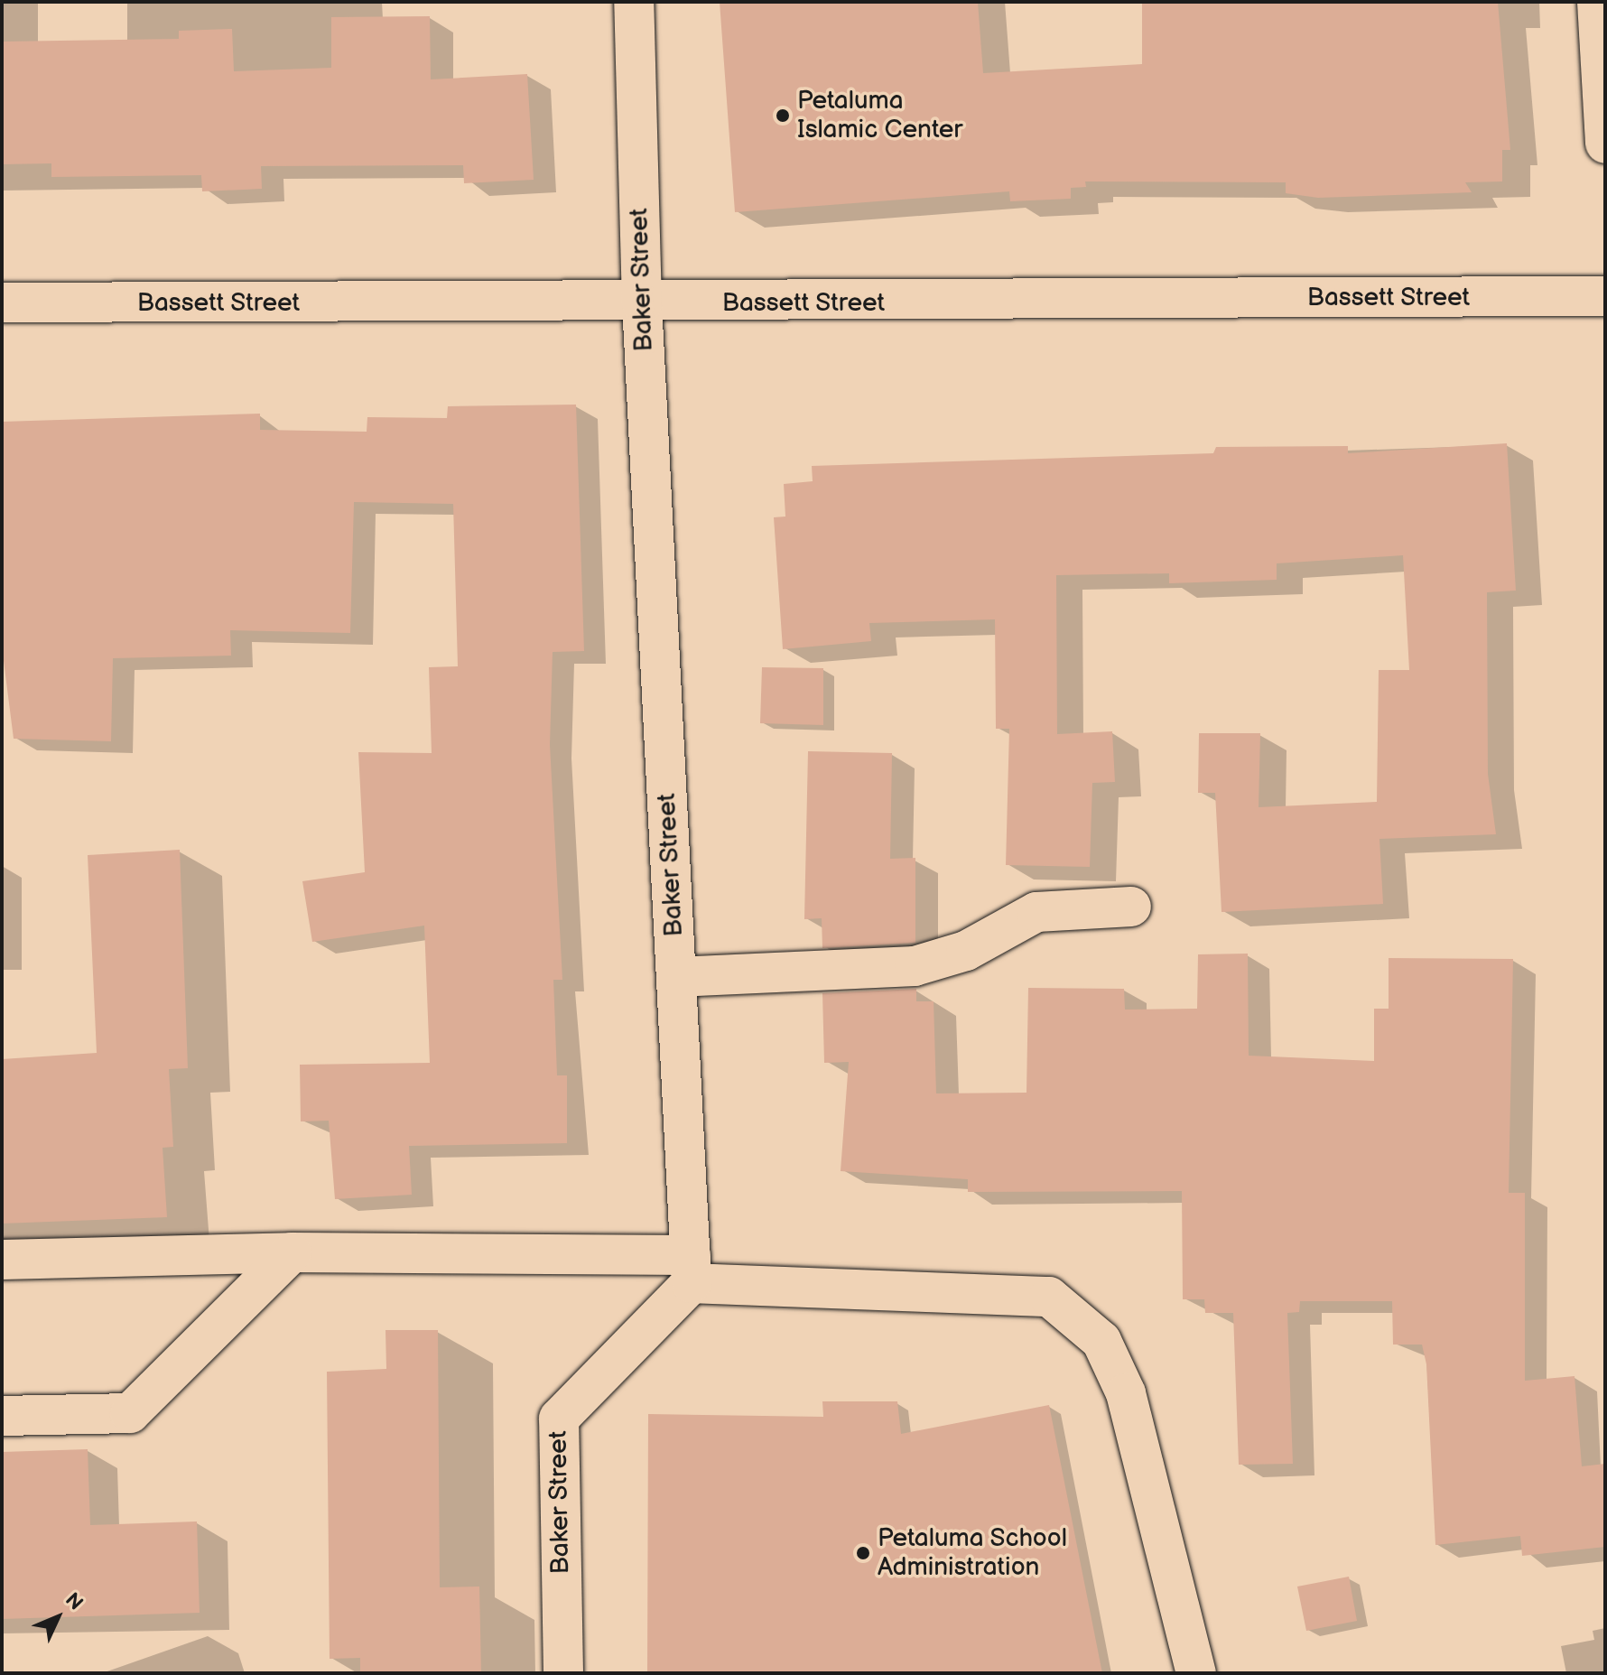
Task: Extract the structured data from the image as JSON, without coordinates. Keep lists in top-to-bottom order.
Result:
{
  "streets": {
    "street": ["Baker Street", "Bassett Street"]
  },
  "crossings": [
    ["Baker Street", "Bassett Street"]
  ],
  "places": ["Petaluma Islamic Center", "Petaluma School Administration"],
  "north": "top right"
}
